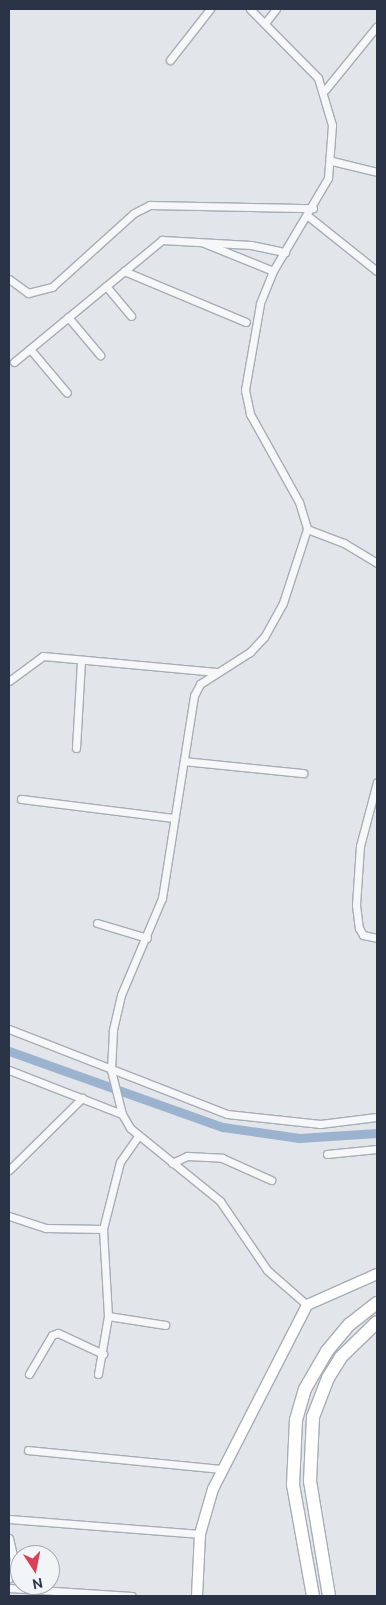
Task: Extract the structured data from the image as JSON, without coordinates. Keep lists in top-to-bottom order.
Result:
{
  "north": "bottom"
}
